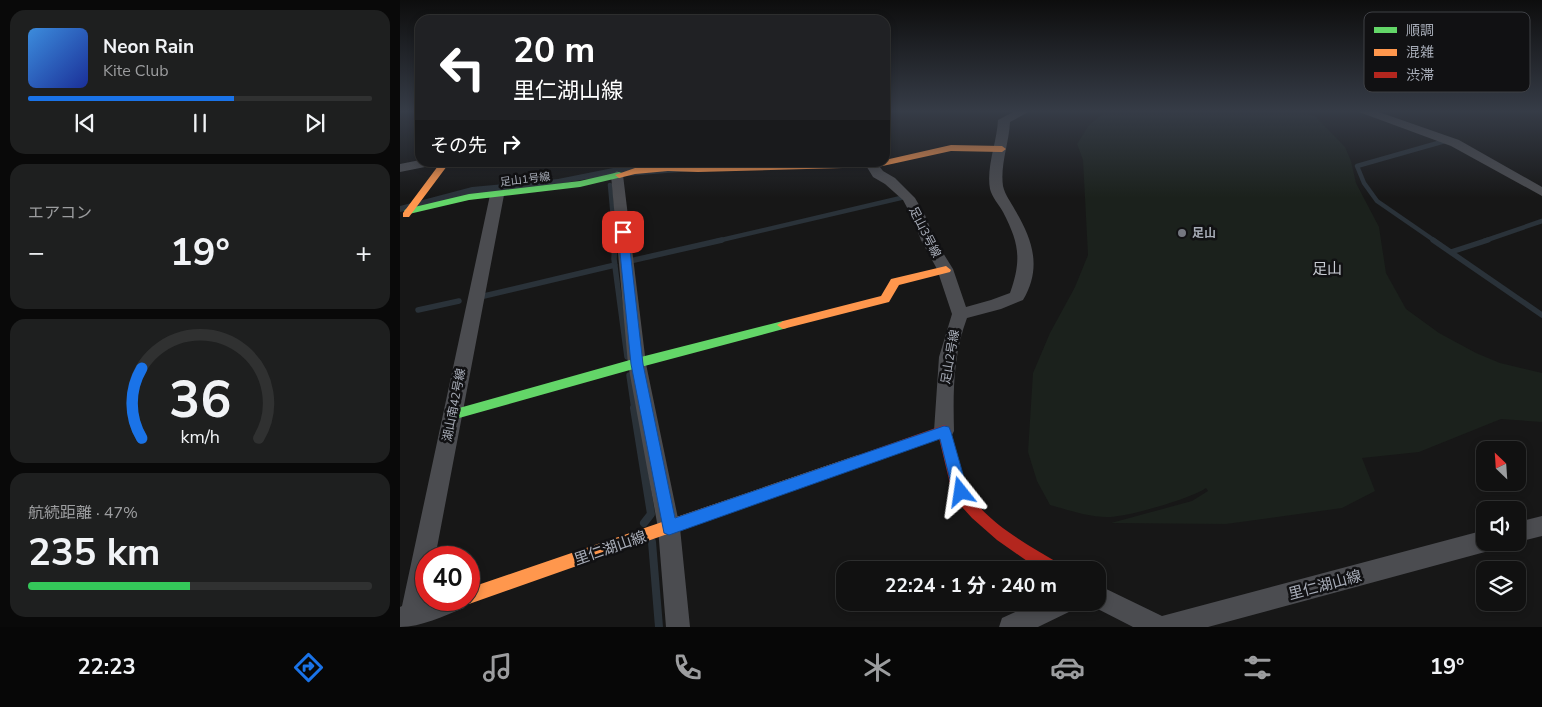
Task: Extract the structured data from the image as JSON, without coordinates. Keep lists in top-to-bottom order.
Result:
{
  "streets": {
    "street": [
      "足山1号線",
      "足山3号線",
      "足山2号線",
      "湖山南42号線",
      "里仁湖山線"
    ]
  },
  "crossings": [
    ["足山1号線", "足山2号線"],
    ["足山1号線", "湖山南42号線"],
    ["足山3号線", "足山2号線"],
    ["足山2号線", "里仁湖山線"]
  ],
  "districts": ["足山"],
  "places": ["足山"],
  "legend": ["順調", "混雑", "渋滞"],
  "north": "top left",
  "page": {
    "turn": ["20 m", "里仁湖山線"],
    "song": ["Neon Rain", "Kite Club"],
    "then": "その先",
    "tile": [
      "エアコン",
      ["航続距離 · 47%", "235 km"]
    ],
    "heat": ["−", "19°", "+"],
    "limit": "40",
    "trip": "22:24 · 1 分 · 240 m",
    "tabs": ["22:23", "19°"],
    "gauge": ["36", "km/h"]
  }
}
